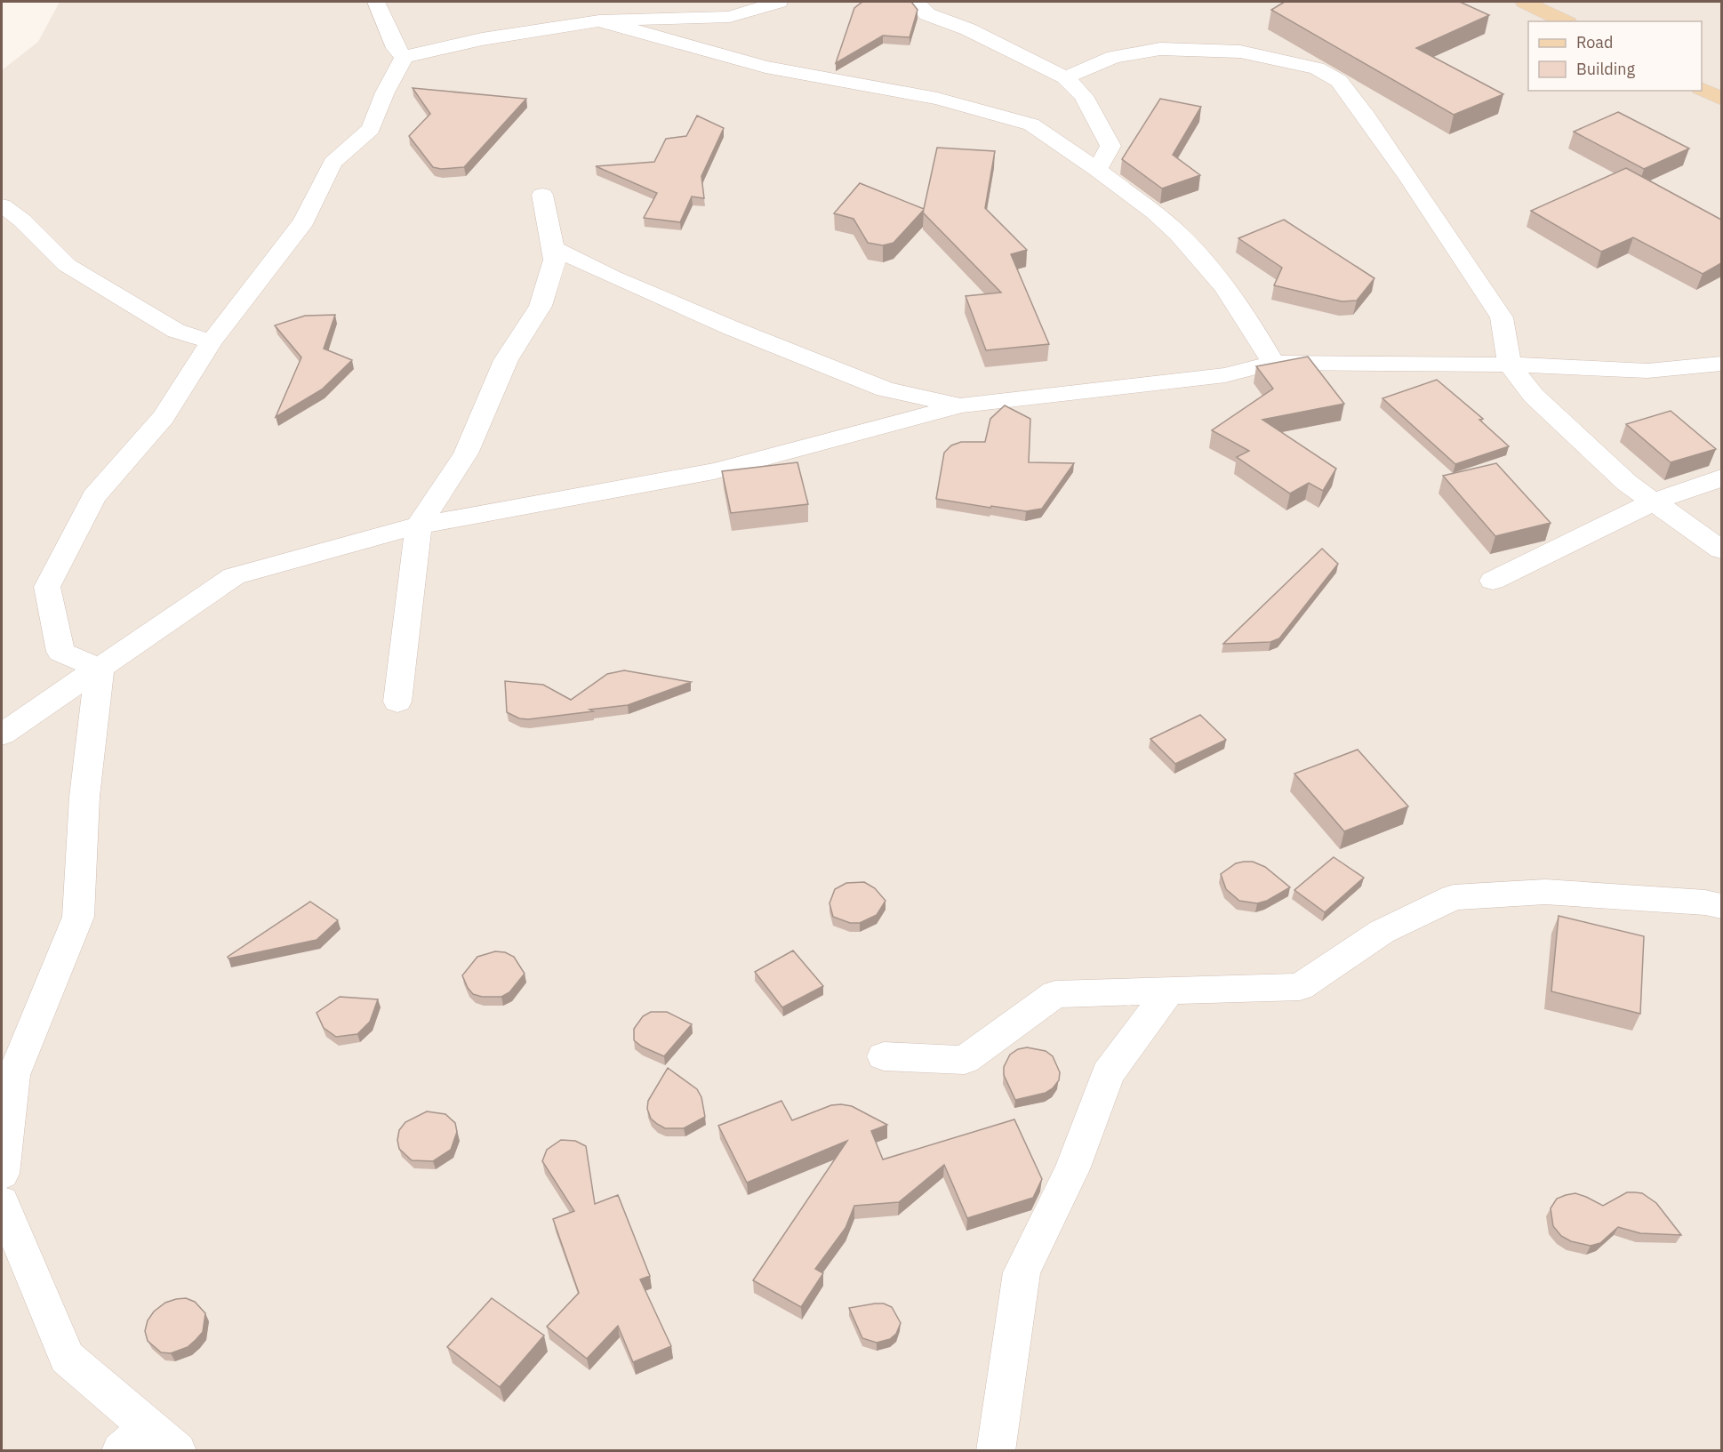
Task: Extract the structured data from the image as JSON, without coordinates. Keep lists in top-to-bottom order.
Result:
{
  "legend": ["Road", "Building"]
}
